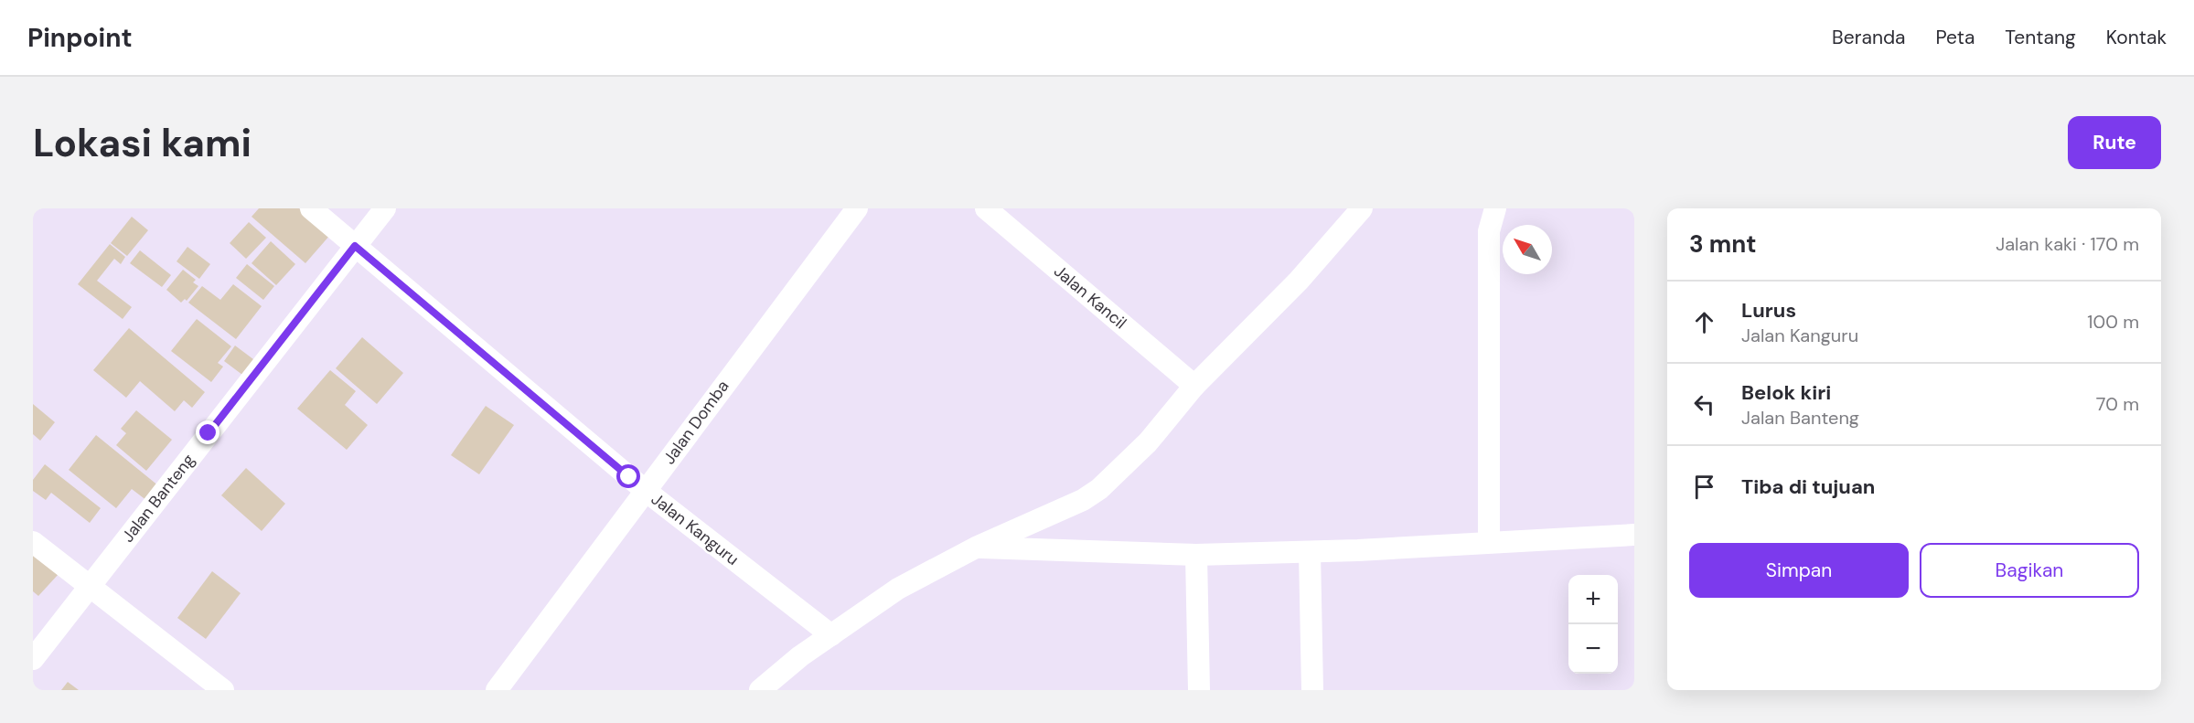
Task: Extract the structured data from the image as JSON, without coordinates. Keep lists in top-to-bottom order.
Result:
{
  "streets": {
    "street": [
      "Jalan Kancil",
      "Jalan Domba",
      "Jalan Banteng",
      "Jalan Kanguru"
    ]
  },
  "crossings": [
    ["Jalan Domba", "Jalan Kanguru"],
    ["Jalan Banteng", "Jalan Kanguru"]
  ],
  "north": "top left",
  "page": {
    "header": "Pinpoint",
    "nav": [
      "Beranda",
      "Peta",
      "Tentang",
      "Kontak"
    ],
    "buttons": [
      "Rute",
      ["Simpan", "Bagikan"]
    ],
    "title": "Lokasi kami",
    "heading": ["3 mnt", "Jalan kaki · 170 m"],
    "list": [
      ["Lurus", "Jalan Kanguru", "100 m"],
      ["Belok kiri", "Jalan Banteng", "70 m"],
      "Tiba di tujuan"
    ],
    "map_buttons": ["+", "−"]
  }
}
